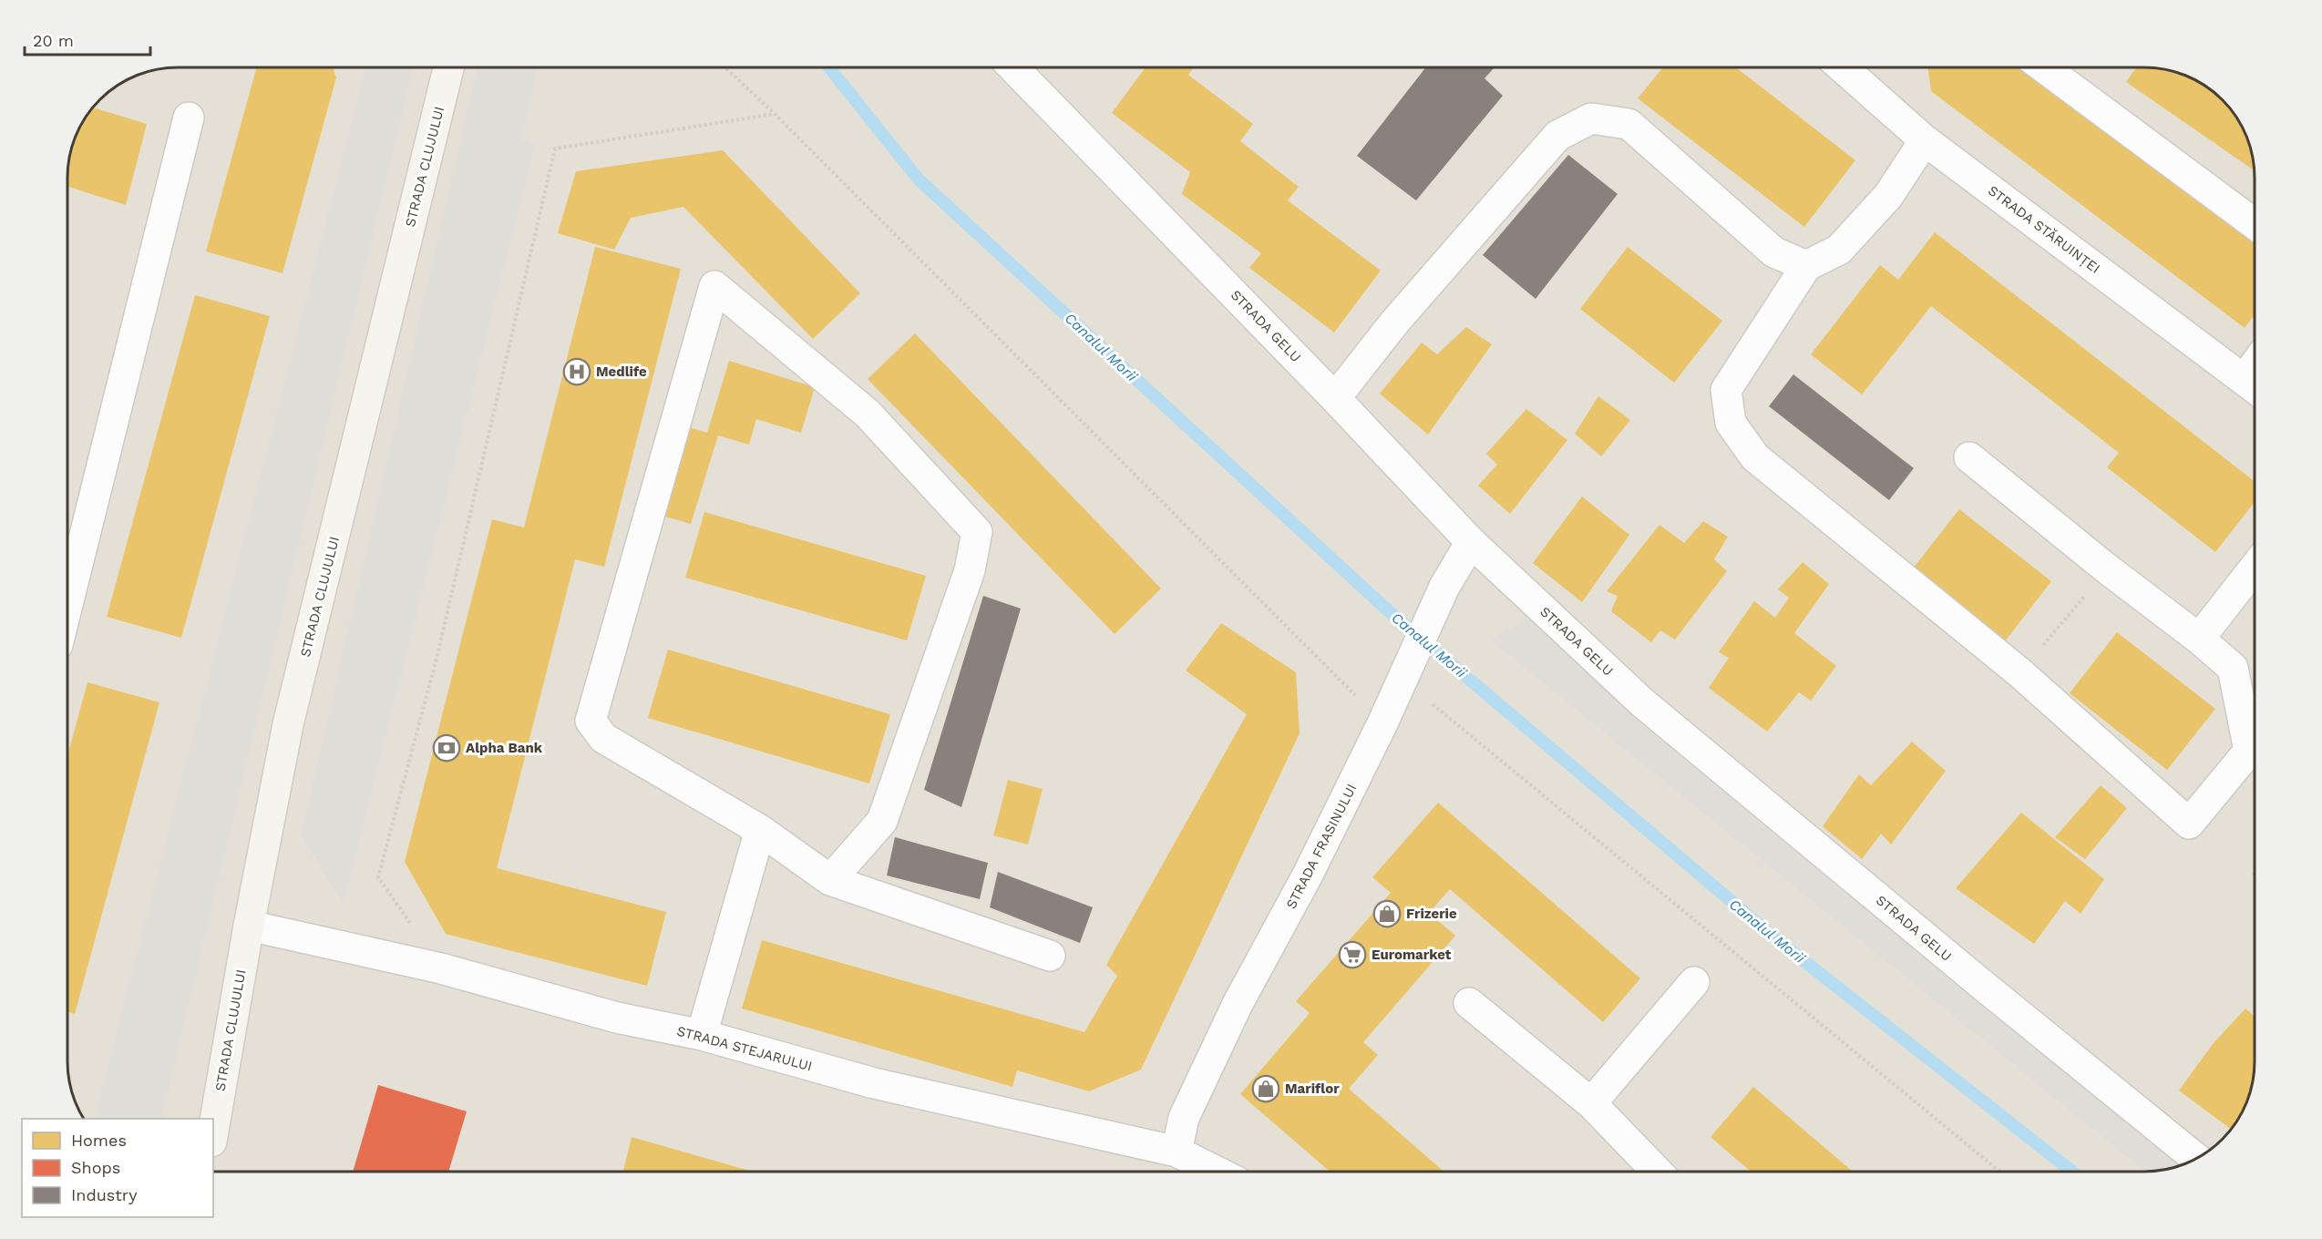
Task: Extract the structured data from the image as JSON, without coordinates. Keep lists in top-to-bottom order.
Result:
{
  "streets": {
    "main road": ["STRADA CLUJULUI"],
    "street": [
      "STRADA STĂRUINȚEI",
      "STRADA GELU",
      "STRADA FRASINULUI",
      "STRADA STEJARULUI"
    ]
  },
  "crossings": [
    ["STRADA CLUJULUI", "STRADA STEJARULUI"],
    ["STRADA GELU", "STRADA FRASINULUI"],
    ["STRADA FRASINULUI", "STRADA STEJARULUI"]
  ],
  "water": ["Canalul Morii"],
  "places": {
    "hospital": ["Medlife"],
    "bank": ["Alpha Bank"],
    "shop": ["Frizerie", "Mariflor"],
    "supermarket": ["Euromarket"]
  },
  "legend": ["Homes", "Shops", "Industry"],
  "scale_bar": "20 m"
}
